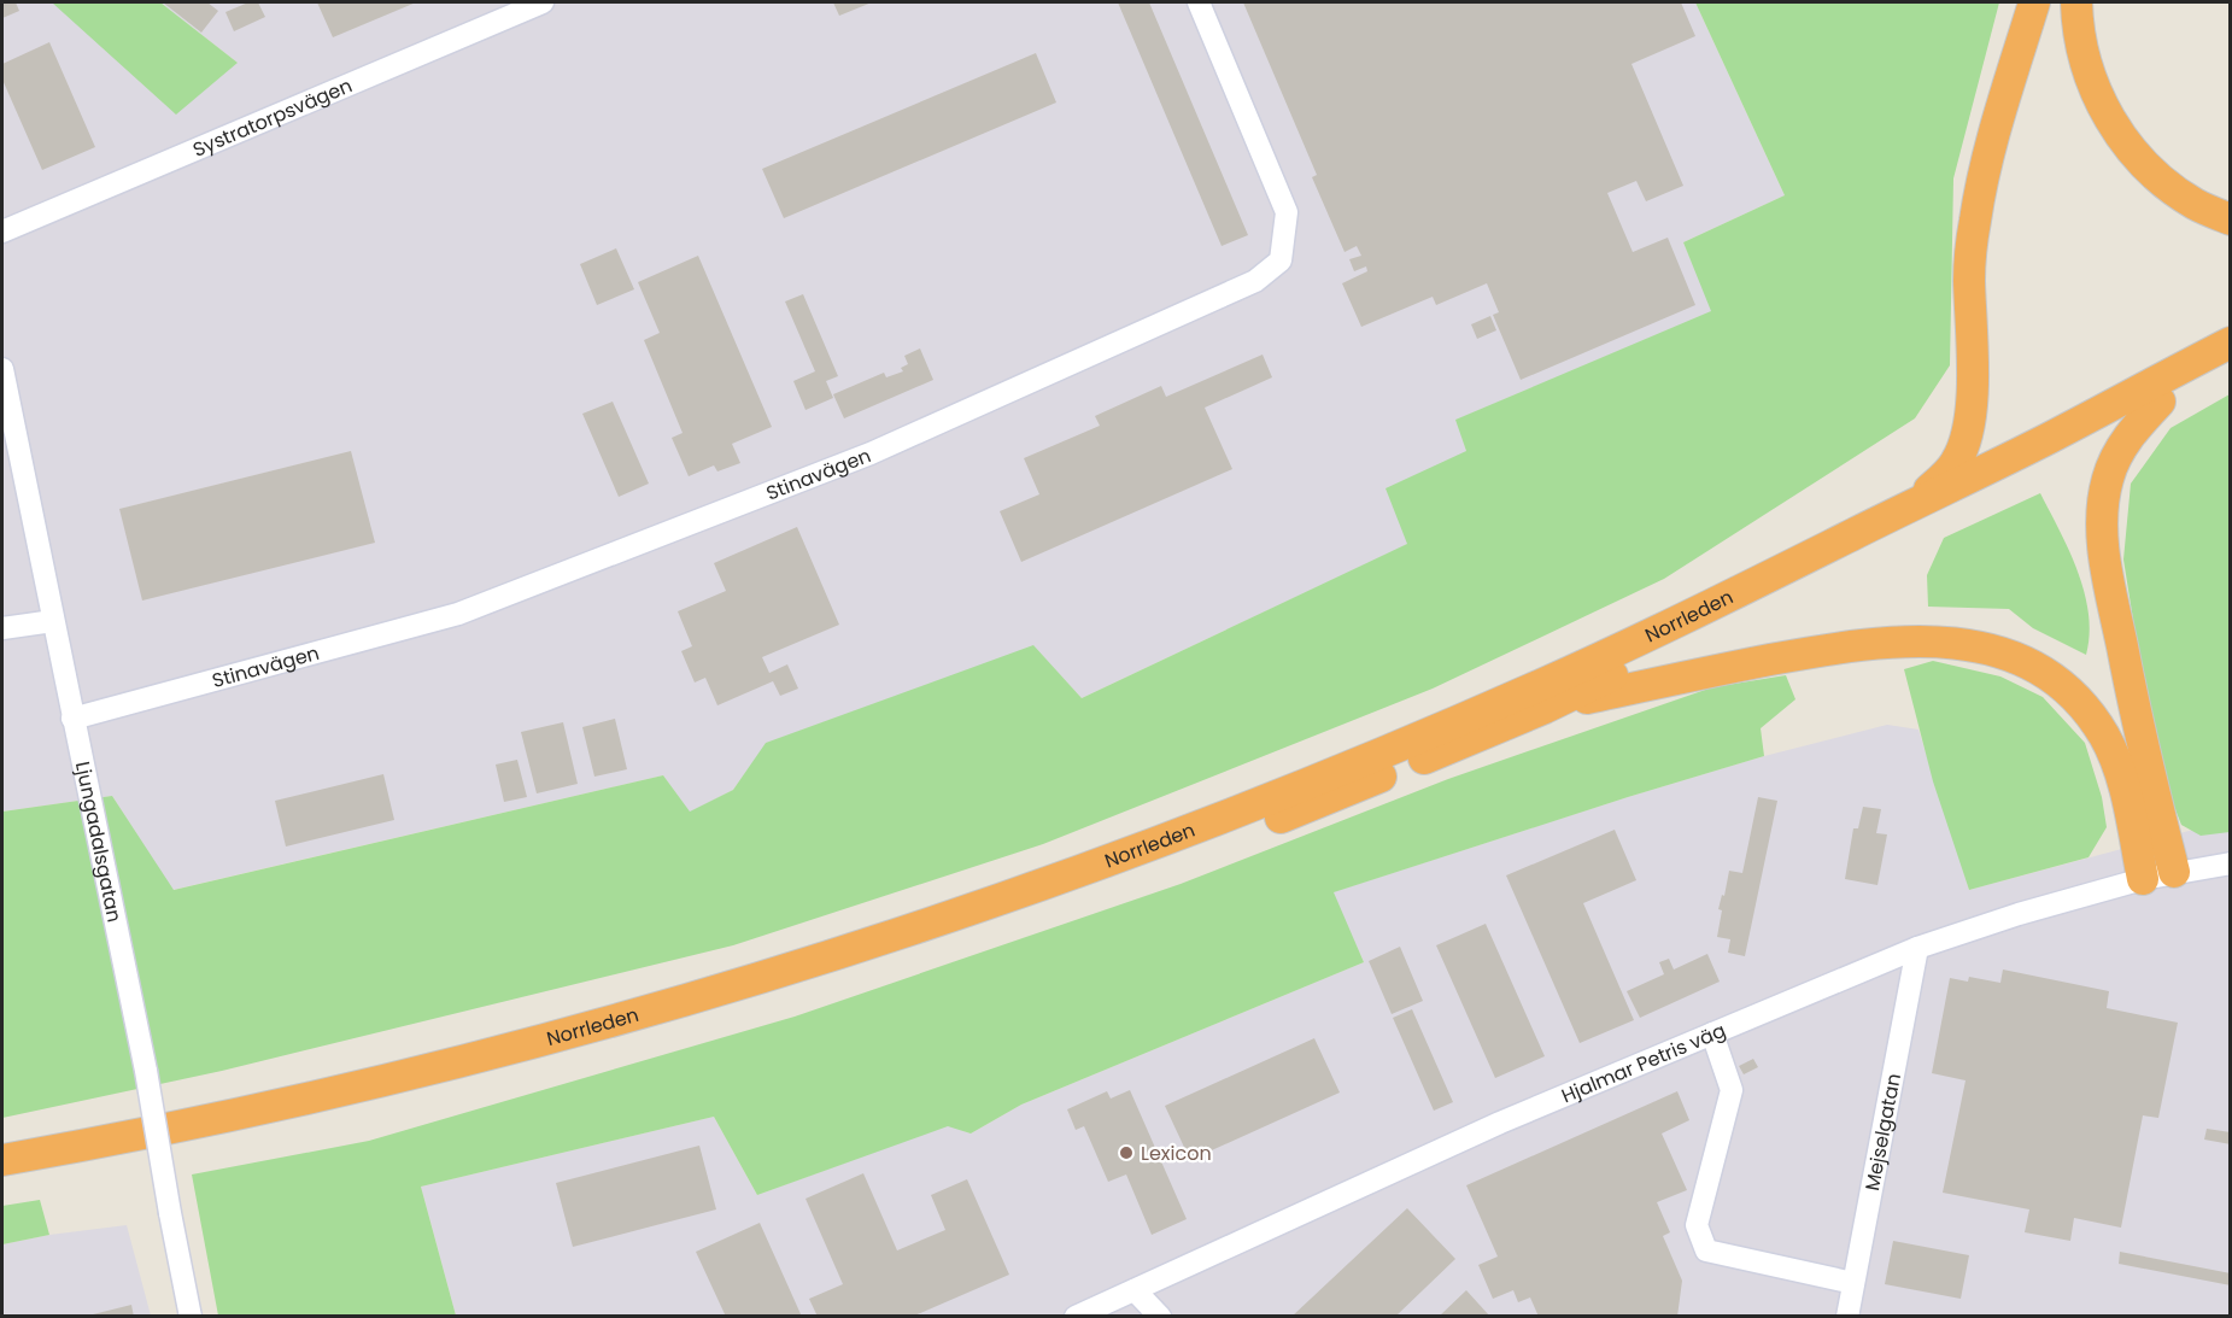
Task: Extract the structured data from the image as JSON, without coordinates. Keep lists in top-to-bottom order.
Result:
{
  "streets": {
    "highway": ["Norrleden"],
    "street": [
      "Systratorpsvägen",
      "Stinavägen",
      "Ljungadalsgatan",
      "Hjalmar Petris väg",
      "Mejselgatan"
    ]
  },
  "crossings": [
    ["Stinavägen", "Ljungadalsgatan"],
    ["Hjalmar Petris väg", "Mejselgatan"]
  ],
  "places": ["Lexicon"]
}
